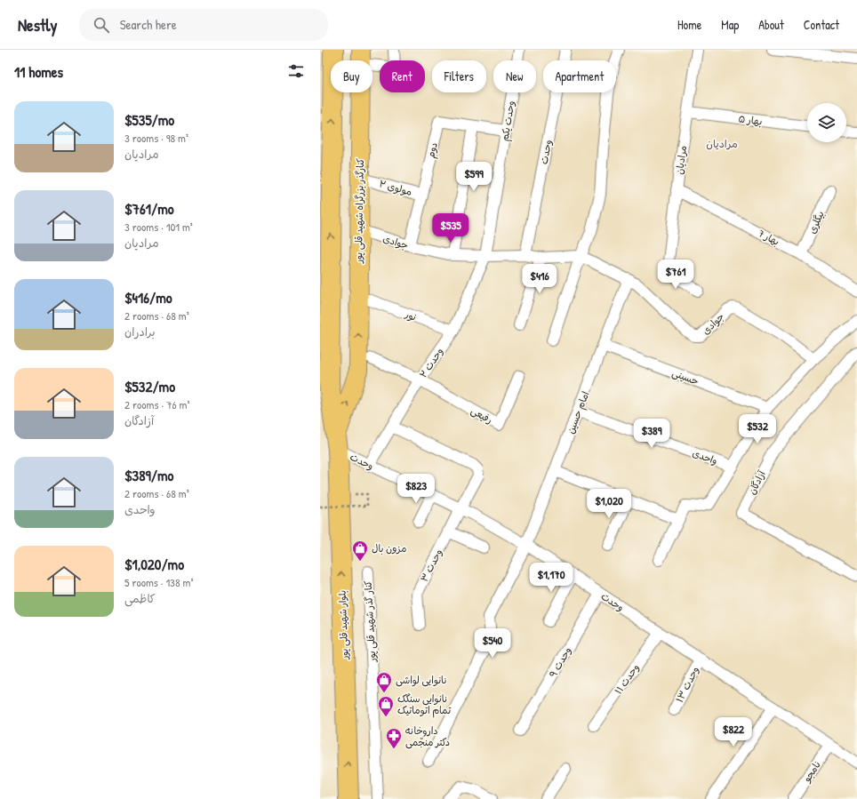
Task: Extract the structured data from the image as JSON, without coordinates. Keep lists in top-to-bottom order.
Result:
{
  "streets": {
    "highway": ["بلوار شهید قلی پور"],
    "main road": ["کنارگذر بزرگراه شهید قلی پور"],
    "street": [
      "بهار ۵",
      "وحدت یکم",
      "دوم",
      "وحدت",
      "مرادیان",
      "مولوی ۲",
      "بیگلری",
      "بهار 7",
      "جوادی",
      "نور",
      "وحدت ۲",
      "حسینی",
      "امام حسین",
      "رفیعی",
      "واحدی",
      "آزادگان",
      "وحدت ۳",
      "کنار گذر شهید قلی پور",
      "وحدت ۹",
      "وحدت ۱۱",
      "وحدت ۱۳",
      "نامجو"
    ]
  },
  "crossings": [
    ["بهار ۵", "مرادیان"],
    ["وحدت یکم", "دوم"],
    ["وحدت یکم", "جوادی"],
    ["وحدت یکم", "وحدت ۲"],
    ["دوم", "مولوی ۲"],
    ["دوم", "جوادی"],
    ["وحدت", "کنارگذر بزرگراه شهید قلی پور"],
    ["وحدت", "جوادی"],
    ["وحدت", "وحدت ۲"],
    ["وحدت", "امام حسین"],
    ["وحدت", "وحدت ۳"],
    ["وحدت", "بلوار شهید قلی پور"],
    ["وحدت", "وحدت ۹"],
    ["وحدت", "وحدت ۱۱"],
    ["وحدت", "وحدت ۱۳"],
    ["وحدت", "نامجو"],
    ["مرادیان", "بهار 7"],
    ["کنارگذر بزرگراه شهید قلی پور", "جوادی"],
    ["کنارگذر بزرگراه شهید قلی پور", "بلوار شهید قلی پور"],
    ["بیگلری", "بهار 7"],
    ["جوادی", "وحدت ۲"],
    ["جوادی", "امام حسین"],
    ["نور", "وحدت ۲"],
    ["وحدت ۲", "رفیعی"],
    ["وحدت ۲", "وحدت ۳"],
    ["حسینی", "امام حسین"],
    ["امام حسین", "واحدی"]
  ],
  "one_way": ["کنارگذر بزرگراه شهید قلی پور", "بلوار شهید قلی پور"],
  "districts": ["مرادیان"],
  "places": {
    "shop": ["مزون بال", "نانوایی لواشی", "نانوایی سنگک تمام اتوماتیک"],
    "pharmacy": ["داروخانه دکتر منجّمی"]
  },
  "page": {
    "header": "Nestly",
    "search": "Search here",
    "nav": [
      "Home",
      "Map",
      "About",
      "Contact"
    ],
    "heading": "11 homes",
    "chip": [
      "Buy",
      "Rent",
      "Filters",
      "New",
      "Apartment"
    ],
    "list": [
      {
        "name": "$535/mo",
        "note": "3 rooms · 98 m² · مرادیان"
      },
      {
        "name": "$761/mo",
        "note": "3 rooms · 101 m² · مرادیان"
      },
      {
        "name": "$416/mo",
        "note": "2 rooms · 68 m² · برادران"
      },
      {
        "name": "$532/mo",
        "note": "2 rooms · 76 m² · آزادگان"
      },
      {
        "name": "$389/mo",
        "note": "2 rooms · 68 m² · واحدی"
      },
      {
        "name": "$1,020/mo",
        "note": "5 rooms · 138 m² · کاظمی"
      }
    ],
    "price": [
      "$599",
      "$535",
      "$761",
      "$416",
      "$532",
      "$389",
      "$823",
      "$1,020",
      "$1,170",
      "$540",
      "$822"
    ]
  }
}
